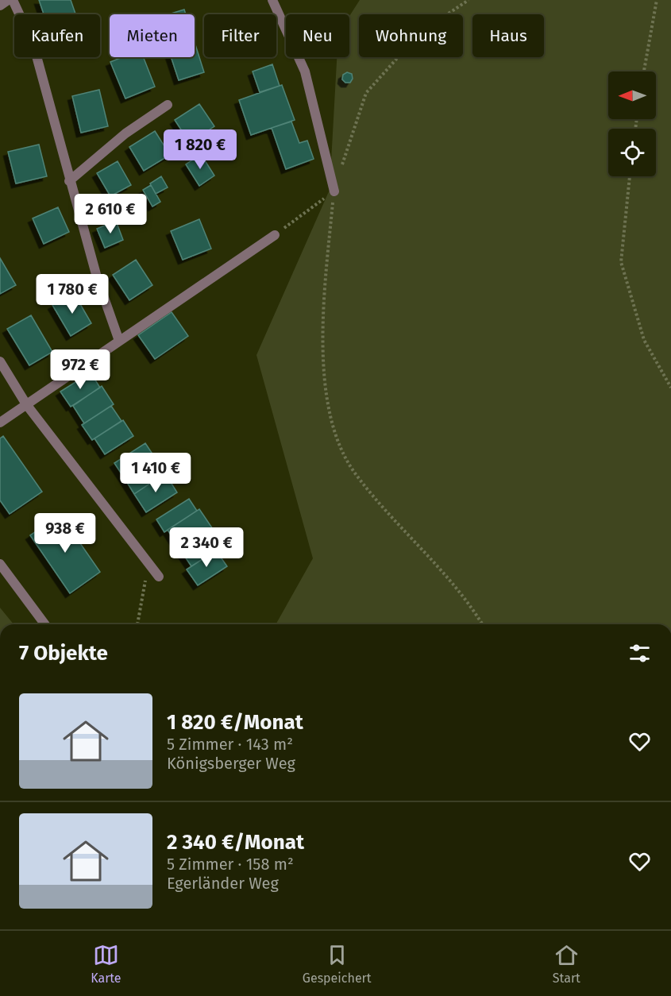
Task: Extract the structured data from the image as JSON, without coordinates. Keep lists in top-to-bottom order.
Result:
{
  "north": "left",
  "page": {
    "chip": [
      "Kaufen",
      "Mieten",
      "Filter",
      "Neu",
      "Wohnung",
      "Haus"
    ],
    "price": [
      "1 820 €",
      "2 610 €",
      "1 780 €",
      "972 €",
      "1 410 €",
      "938 €",
      "2 340 €"
    ],
    "heading": "7 Objekte",
    "list": [
      {
        "name": "1 820 €/Monat",
        "note": "5 Zimmer · 143 m² · Königsberger Weg"
      },
      {
        "name": "2 340 €/Monat",
        "note": "5 Zimmer · 158 m² · Egerländer Weg"
      }
    ],
    "tabs": ["Karte", "Gespeichert", "Start"]
  }
}
